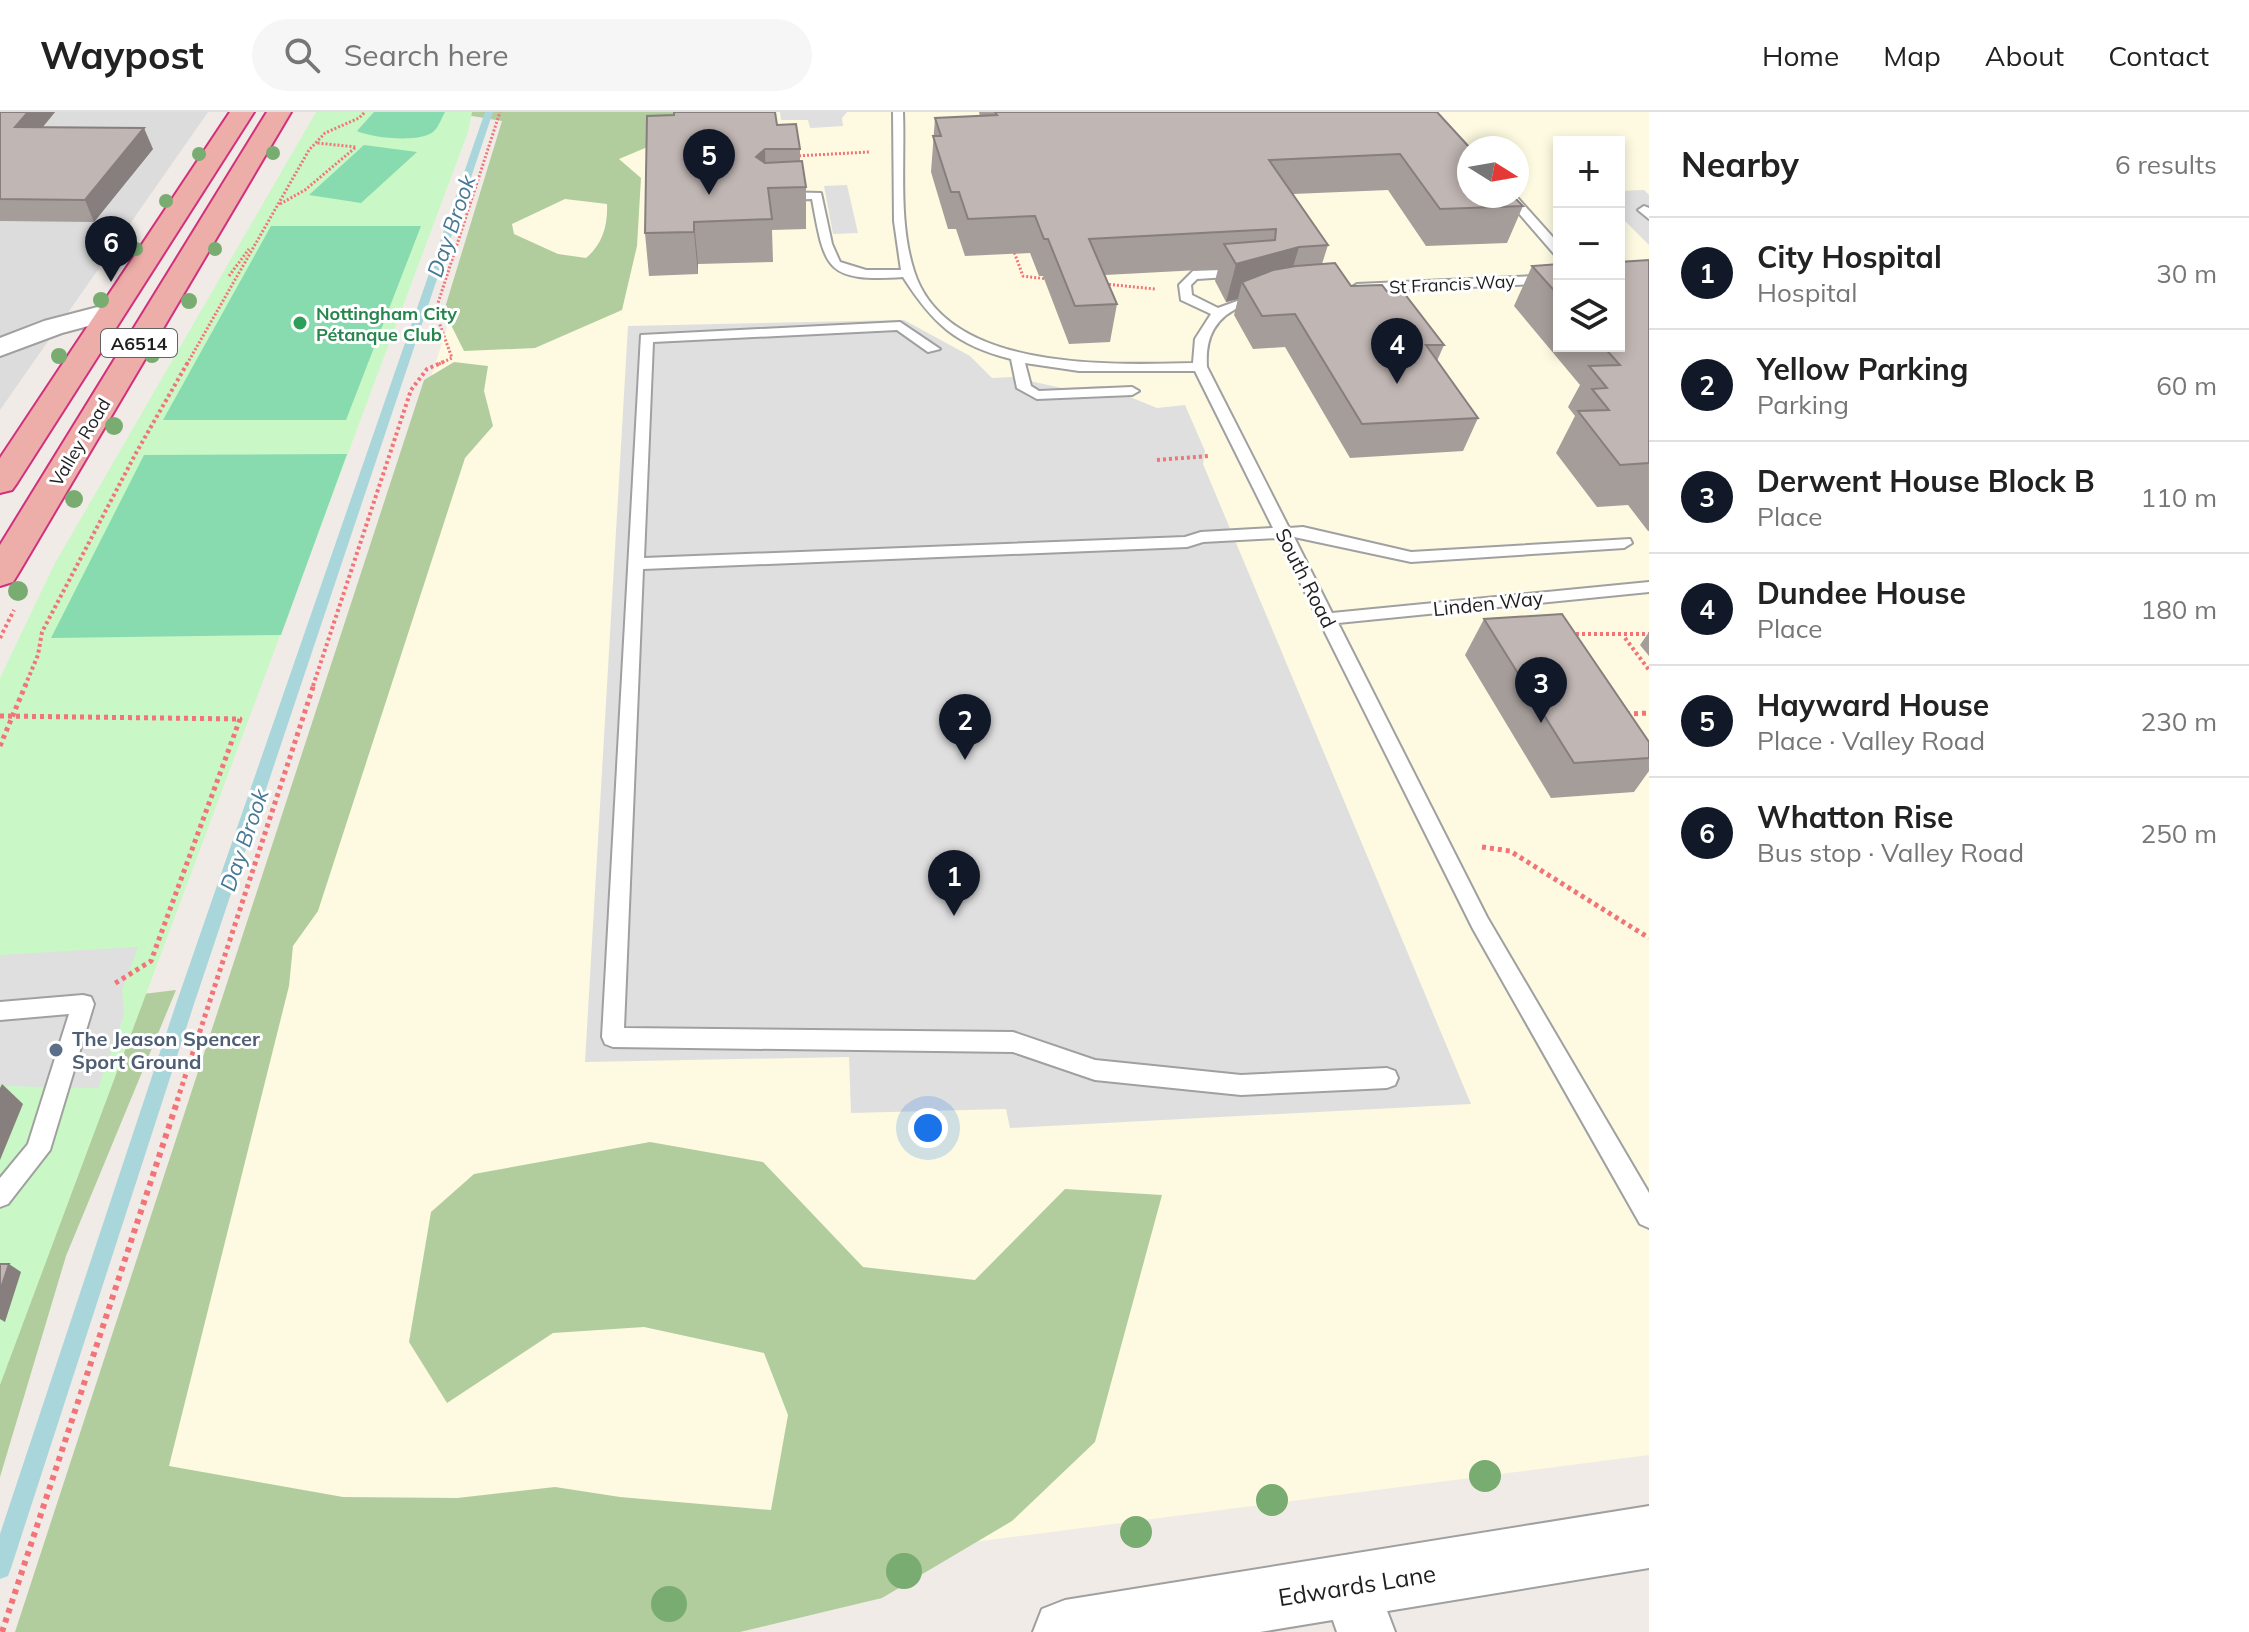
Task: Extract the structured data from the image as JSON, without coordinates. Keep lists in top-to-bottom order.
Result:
{
  "streets": {
    "highway": ["A6514", "Valley Road"],
    "street": ["Edwards Lane"],
    "lane": ["St Francis Way", "South Road", "Linden Way"]
  },
  "crossings": [
    ["South Road", "Linden Way"]
  ],
  "water": ["Day Brook"],
  "places": ["Nottingham City Pétanque Club", "The Jeason Spencer Sport Ground"],
  "north": "right",
  "page": {
    "header": "Waypost",
    "search": "Search here",
    "nav": [
      "Home",
      "Map",
      "About",
      "Contact"
    ],
    "heading": ["Nearby", "6 results"],
    "pins": [
      "5",
      "6",
      "4",
      "3",
      "2",
      "1"
    ],
    "map_buttons": ["+", "−"],
    "list": [
      {
        "mark": "1",
        "name": "City Hospital",
        "note": "Hospital",
        "value": "30 m"
      },
      {
        "mark": "2",
        "name": "Yellow Parking",
        "note": "Parking",
        "value": "60 m"
      },
      {
        "mark": "3",
        "name": "Derwent House Block B",
        "note": "Place",
        "value": "110 m"
      },
      {
        "mark": "4",
        "name": "Dundee House",
        "note": "Place",
        "value": "180 m"
      },
      {
        "mark": "5",
        "name": "Hayward House",
        "note": "Place · Valley Road",
        "value": "230 m"
      },
      {
        "mark": "6",
        "name": "Whatton Rise",
        "note": "Bus stop · Valley Road",
        "value": "250 m"
      }
    ]
  }
}
